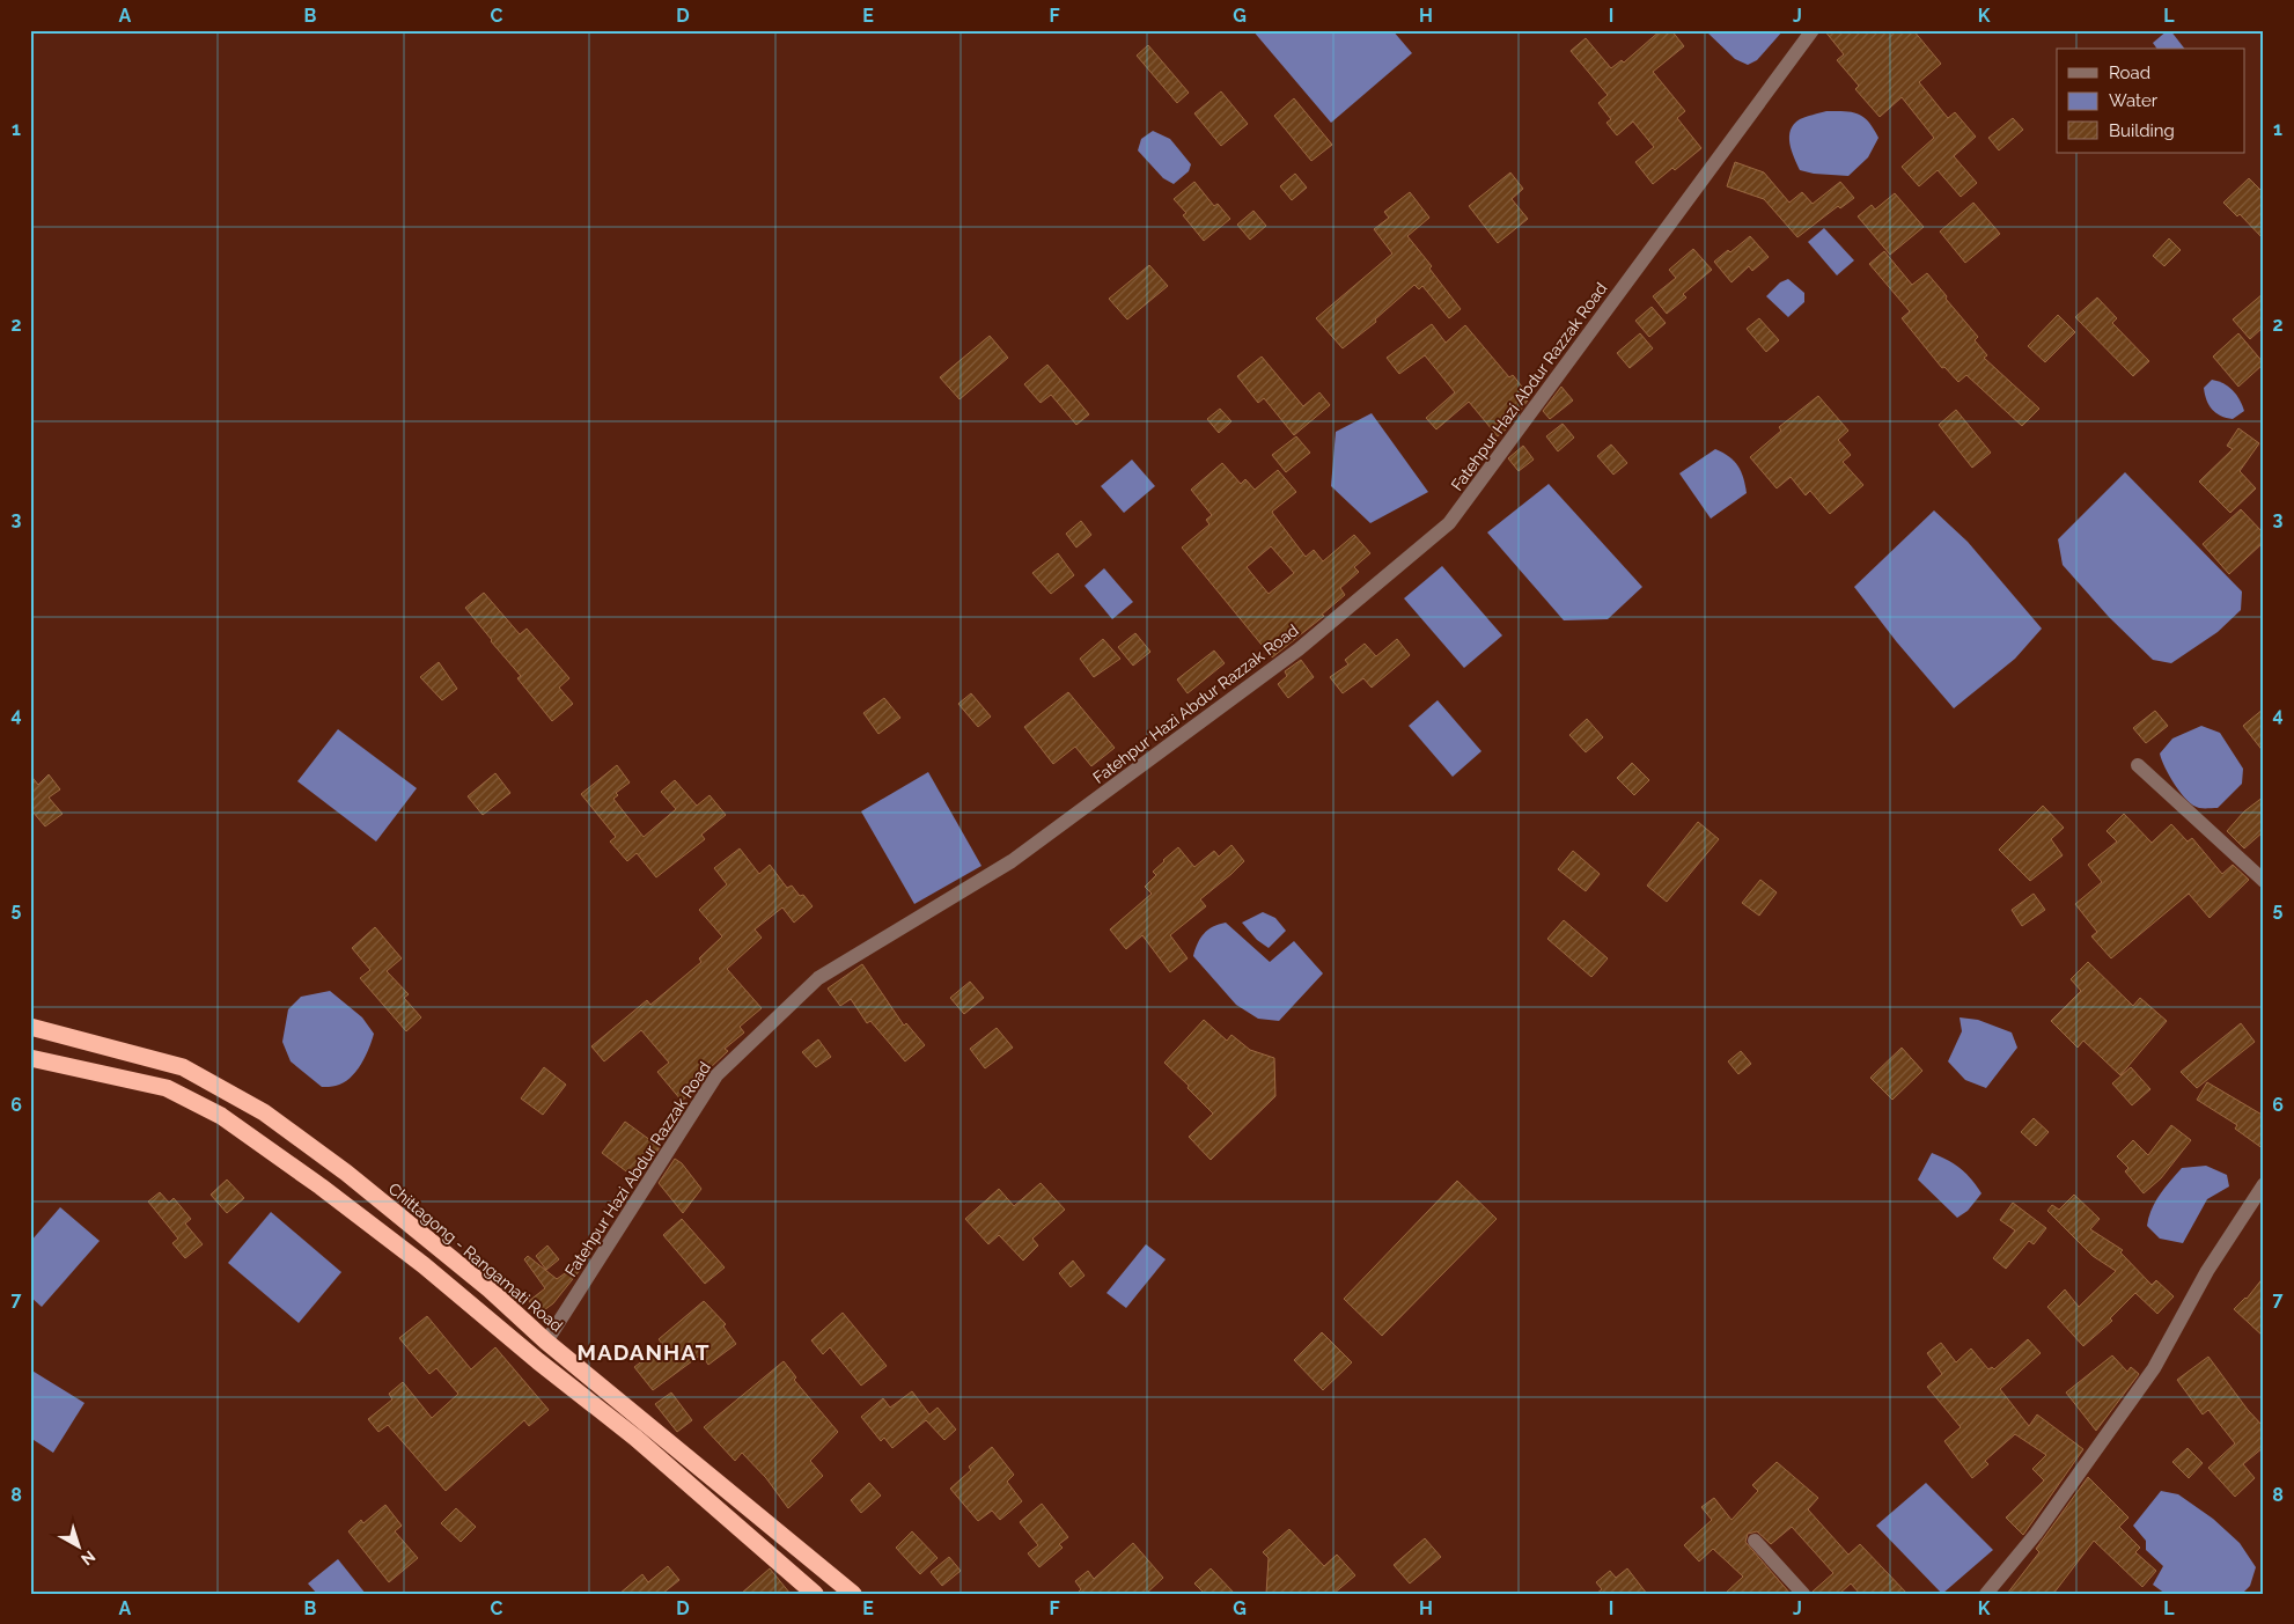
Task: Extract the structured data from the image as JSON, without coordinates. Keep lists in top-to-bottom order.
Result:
{
  "streets": {
    "highway": ["Chittagong - Rangamati Road"],
    "street": ["Fatehpur Hazi Abdur Razzak Road"]
  },
  "crossings": [
    ["Fatehpur Hazi Abdur Razzak Road", "Chittagong - Rangamati Road"]
  ],
  "districts": ["MADANHAT"],
  "legend": ["Road", "Water", "Building"],
  "north": "bottom right",
  "grid": {
    "columns": [
      "A",
      "B",
      "C",
      "D",
      "E",
      "F",
      "G",
      "H",
      "I",
      "J",
      "K",
      "L"
    ],
    "rows": [
      "1",
      "2",
      "3",
      "4",
      "5",
      "6",
      "7",
      "8"
    ]
  }
}
